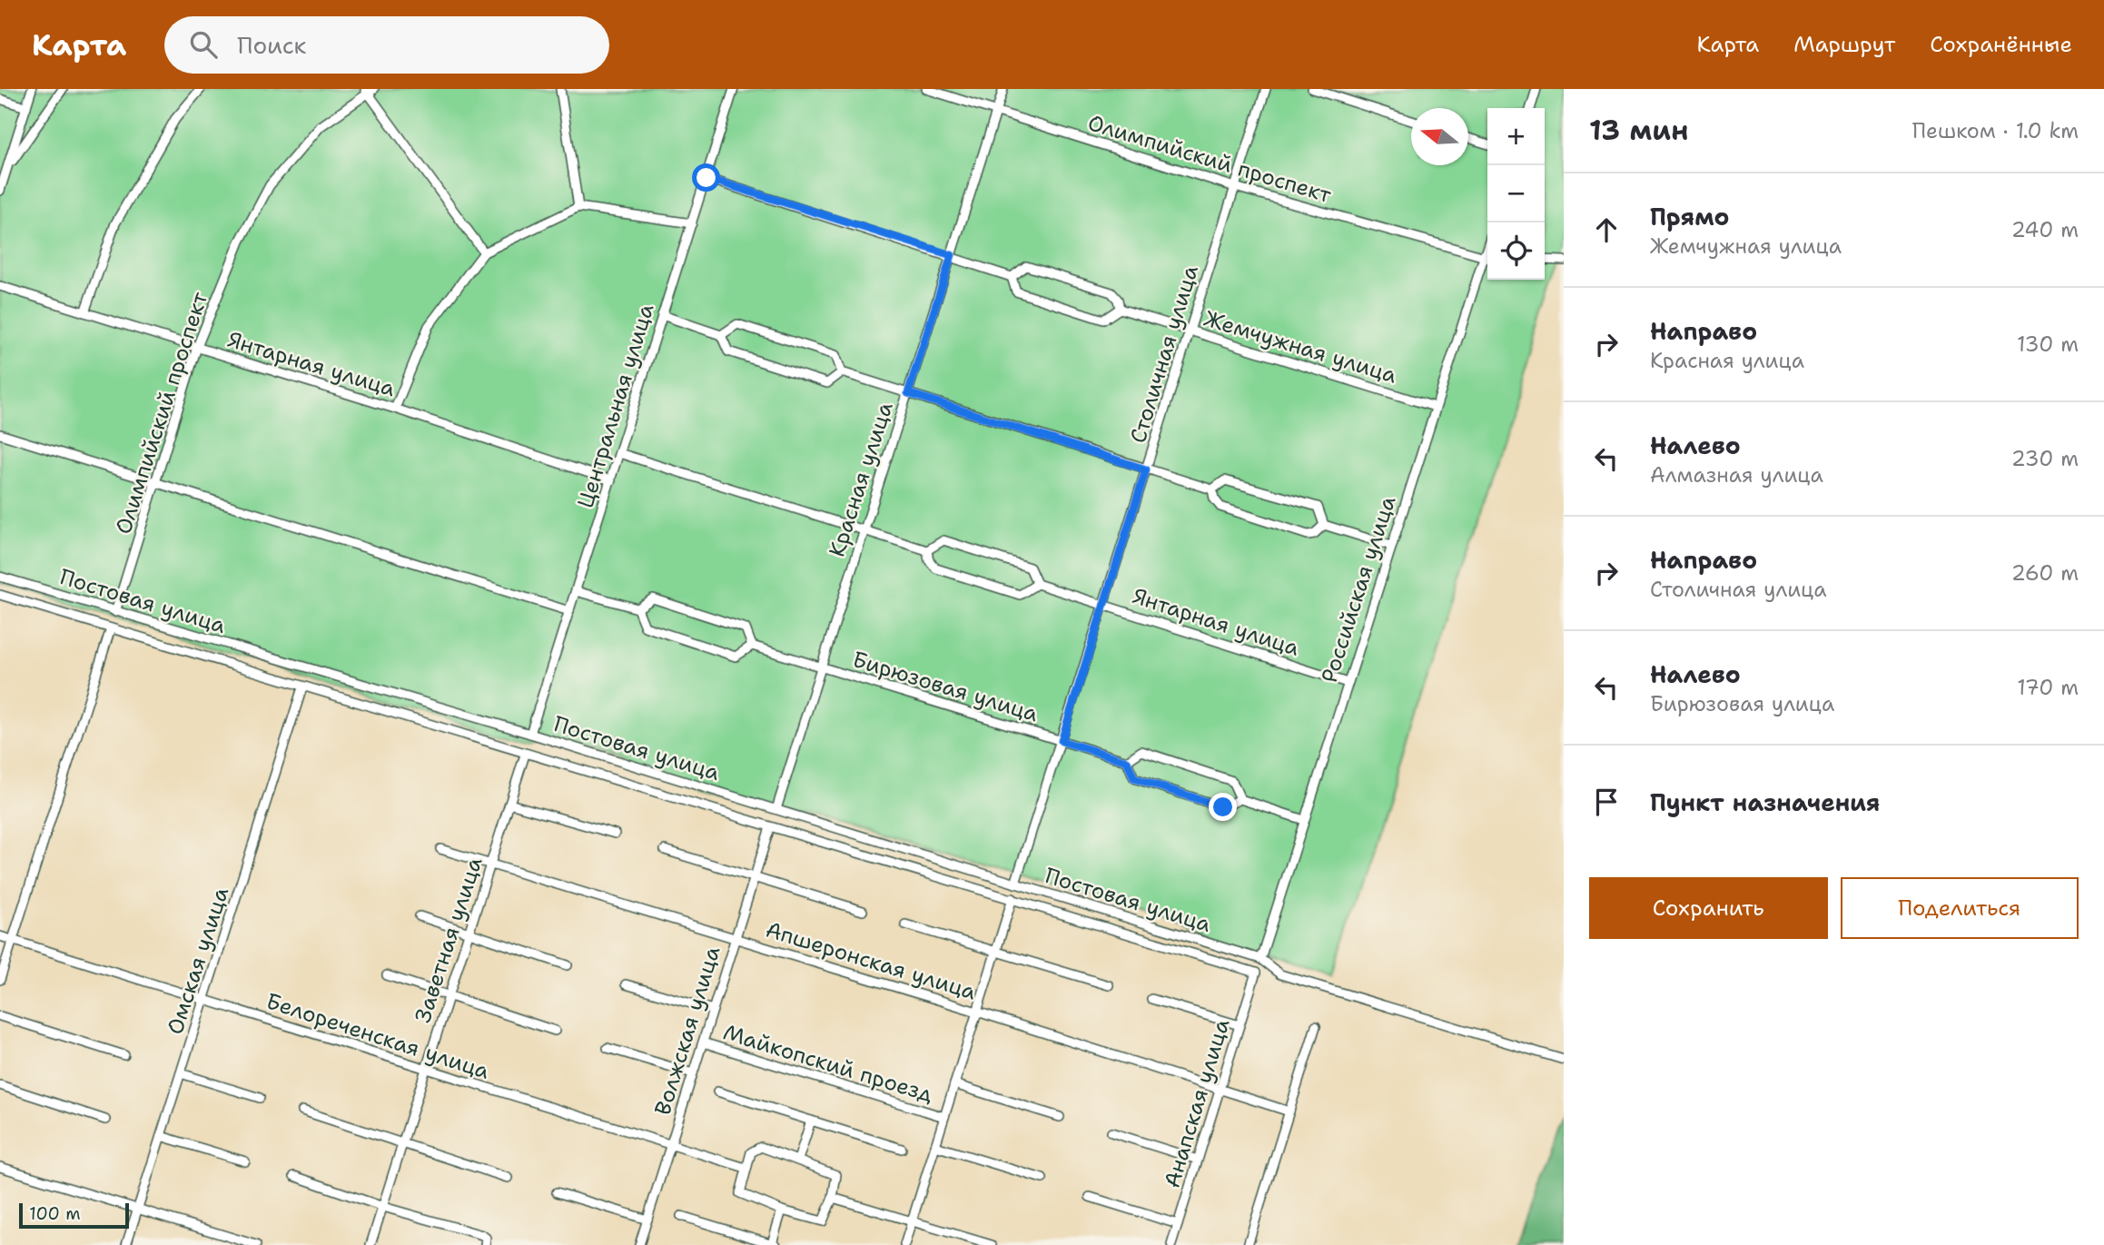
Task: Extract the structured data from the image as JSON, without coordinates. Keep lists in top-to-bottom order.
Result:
{
  "streets": {
    "street": [
      "Олимпийский проспект",
      "Жемчужная улица",
      "Столичная улица",
      "Янтарная улица",
      "Центральная улица",
      "Красная улица",
      "Российская улица",
      "Постовая улица",
      "Бирюзовая улица",
      "Заветная улица",
      "Омская улица",
      "Апшеронская улица",
      "Волжская улица",
      "Белореченская улица",
      "Майкопский проезд",
      "Анапская улица"
    ]
  },
  "crossings": [
    ["Олимпийский проспект", "Столичная улица"],
    ["Олимпийский проспект", "Янтарная улица"],
    ["Олимпийский проспект", "Красная улица"],
    ["Олимпийский проспект", "Российская улица"],
    ["Олимпийский проспект", "Постовая улица"],
    ["Жемчужная улица", "Столичная улица"],
    ["Жемчужная улица", "Российская улица"],
    ["Столичная улица", "Янтарная улица"],
    ["Столичная улица", "Постовая улица"],
    ["Столичная улица", "Бирюзовая улица"],
    ["Янтарная улица", "Центральная улица"],
    ["Янтарная улица", "Российская улица"],
    ["Центральная улица", "Постовая улица"],
    ["Красная улица", "Постовая улица"],
    ["Красная улица", "Бирюзовая улица"],
    ["Российская улица", "Постовая улица"],
    ["Постовая улица", "Заветная улица"],
    ["Постовая улица", "Омская улица"],
    ["Постовая улица", "Волжская улица"],
    ["Постовая улица", "Анапская улица"],
    ["Заветная улица", "Апшеронская улица"],
    ["Заветная улица", "Белореченская улица"],
    ["Омская улица", "Белореченская улица"],
    ["Апшеронская улица", "Волжская улица"],
    ["Апшеронская улица", "Анапская улица"],
    ["Волжская улица", "Белореченская улица"],
    ["Волжская улица", "Майкопский проезд"]
  ],
  "scale_bar": "100 m",
  "north": "left",
  "page": {
    "header": "Карта",
    "search": "Поиск",
    "nav": ["Карта", "Маршрут", "Сохранённые"],
    "heading": ["13 мин", "Пешком · 1.0 km"],
    "map_buttons": ["+", "−"],
    "list": [
      ["Прямо", "Жемчужная улица", "240 m"],
      ["Направо", "Красная улица", "130 m"],
      ["Налево", "Алмазная улица", "230 m"],
      ["Направо", "Столичная улица", "260 m"],
      ["Налево", "Бирюзовая улица", "170 m"],
      "Пункт назначения"
    ],
    "buttons": ["Сохранить", "Поделиться"],
    "scale": "100 m"
  }
}
